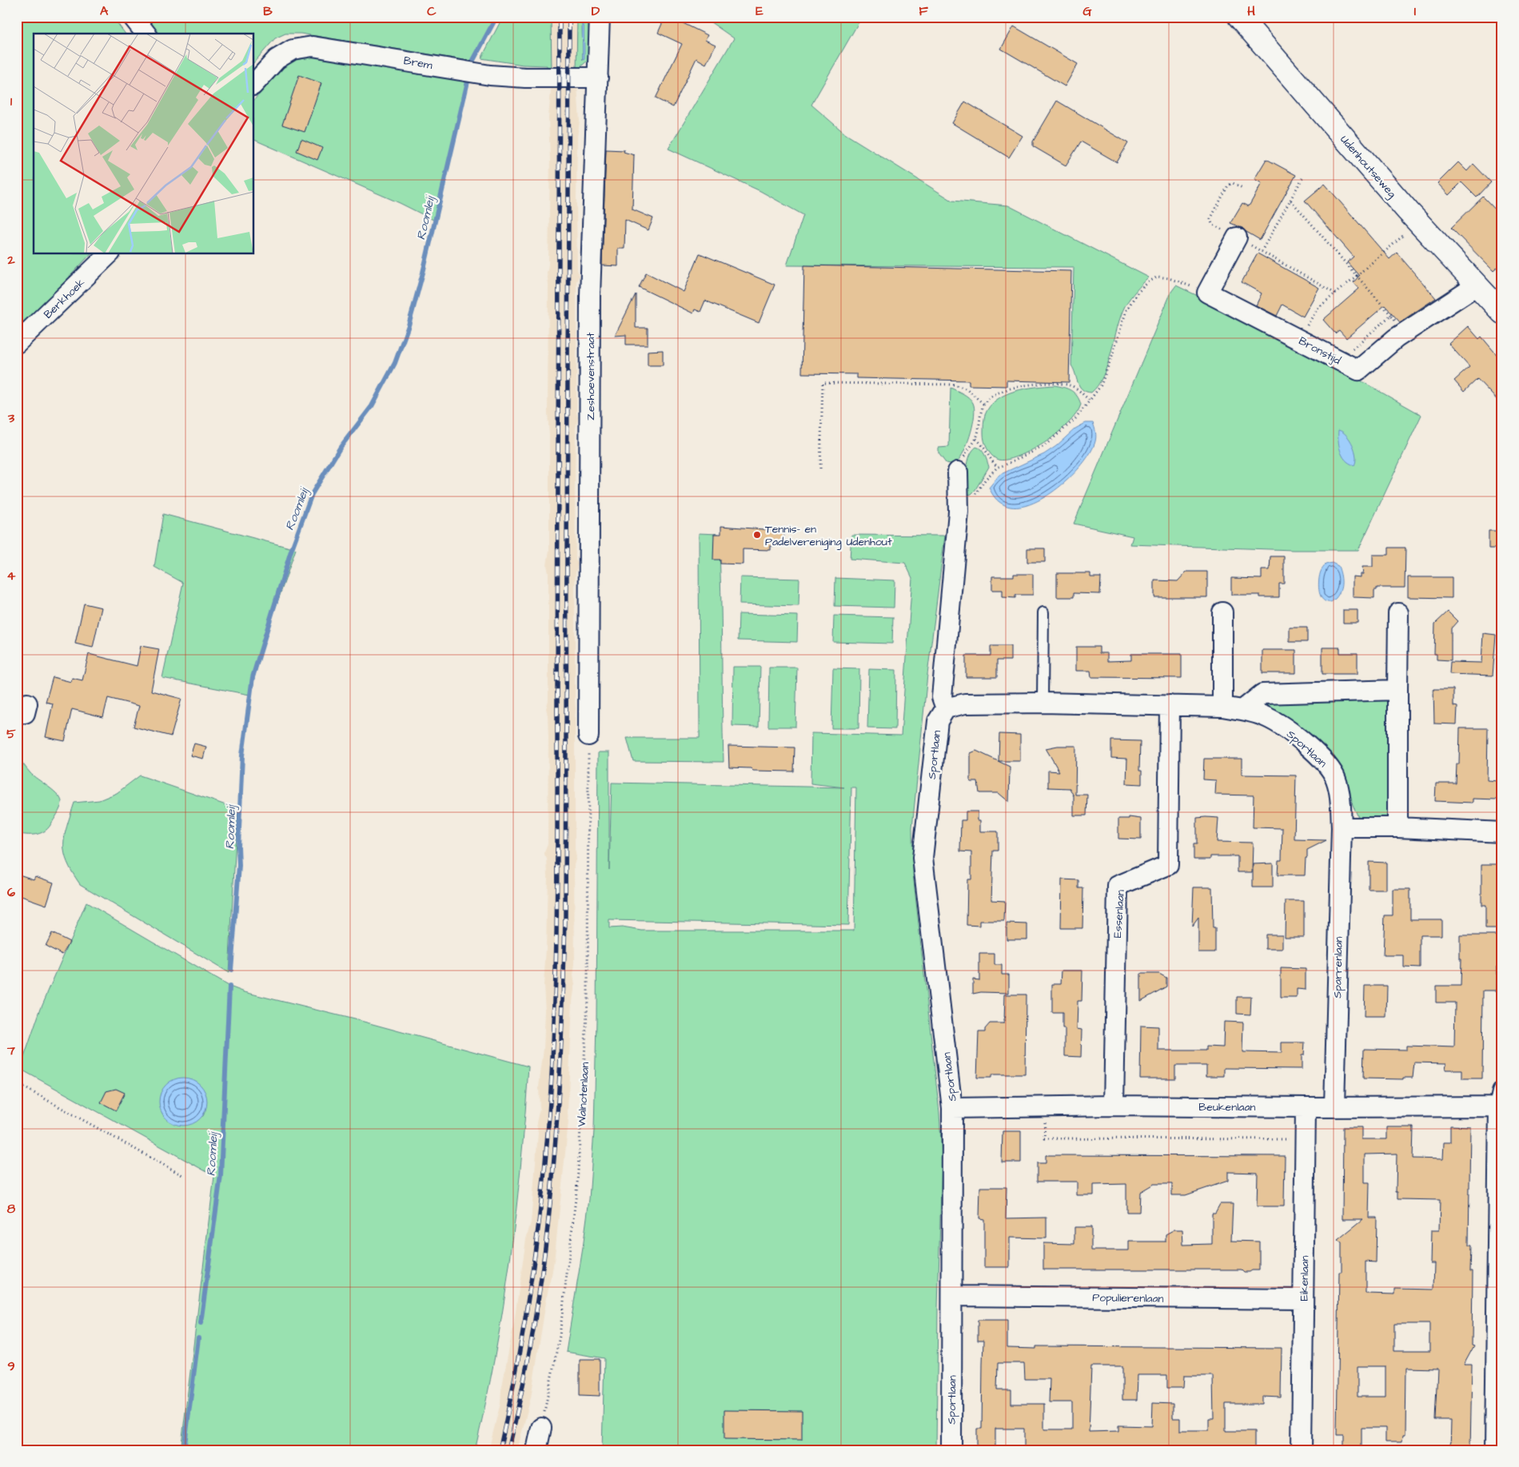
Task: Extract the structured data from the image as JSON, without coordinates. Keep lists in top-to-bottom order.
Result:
{
  "streets": {
    "street": [
      "Brem",
      "Udenhoutseweg",
      "Berkhoek",
      "Bronstijd",
      "Zeshoevenstraat",
      "Sportlaan",
      "Essenlaan",
      "Sparrenlaan",
      "Beukenlaan",
      "Eikenlaan",
      "Populierenlaan"
    ],
    "path": ["Walnotenlaan"]
  },
  "crossings": [
    ["Brem", "Zeshoevenstraat"],
    ["Udenhoutseweg", "Bronstijd"],
    ["Zeshoevenstraat", "Walnotenlaan"],
    ["Sportlaan", "Essenlaan"],
    ["Sportlaan", "Sparrenlaan"],
    ["Sportlaan", "Beukenlaan"],
    ["Sportlaan", "Populierenlaan"],
    ["Essenlaan", "Beukenlaan"],
    ["Sparrenlaan", "Beukenlaan"],
    ["Beukenlaan", "Eikenlaan"],
    ["Eikenlaan", "Populierenlaan"]
  ],
  "water": ["Roomleij"],
  "places": ["Tennis- en Padelvereniging Udenhout"],
  "grid": {
    "columns": [
      "A",
      "B",
      "C",
      "D",
      "E",
      "F",
      "G",
      "H",
      "I"
    ],
    "rows": [
      "1",
      "2",
      "3",
      "4",
      "5",
      "6",
      "7",
      "8",
      "9"
    ]
  }
}
